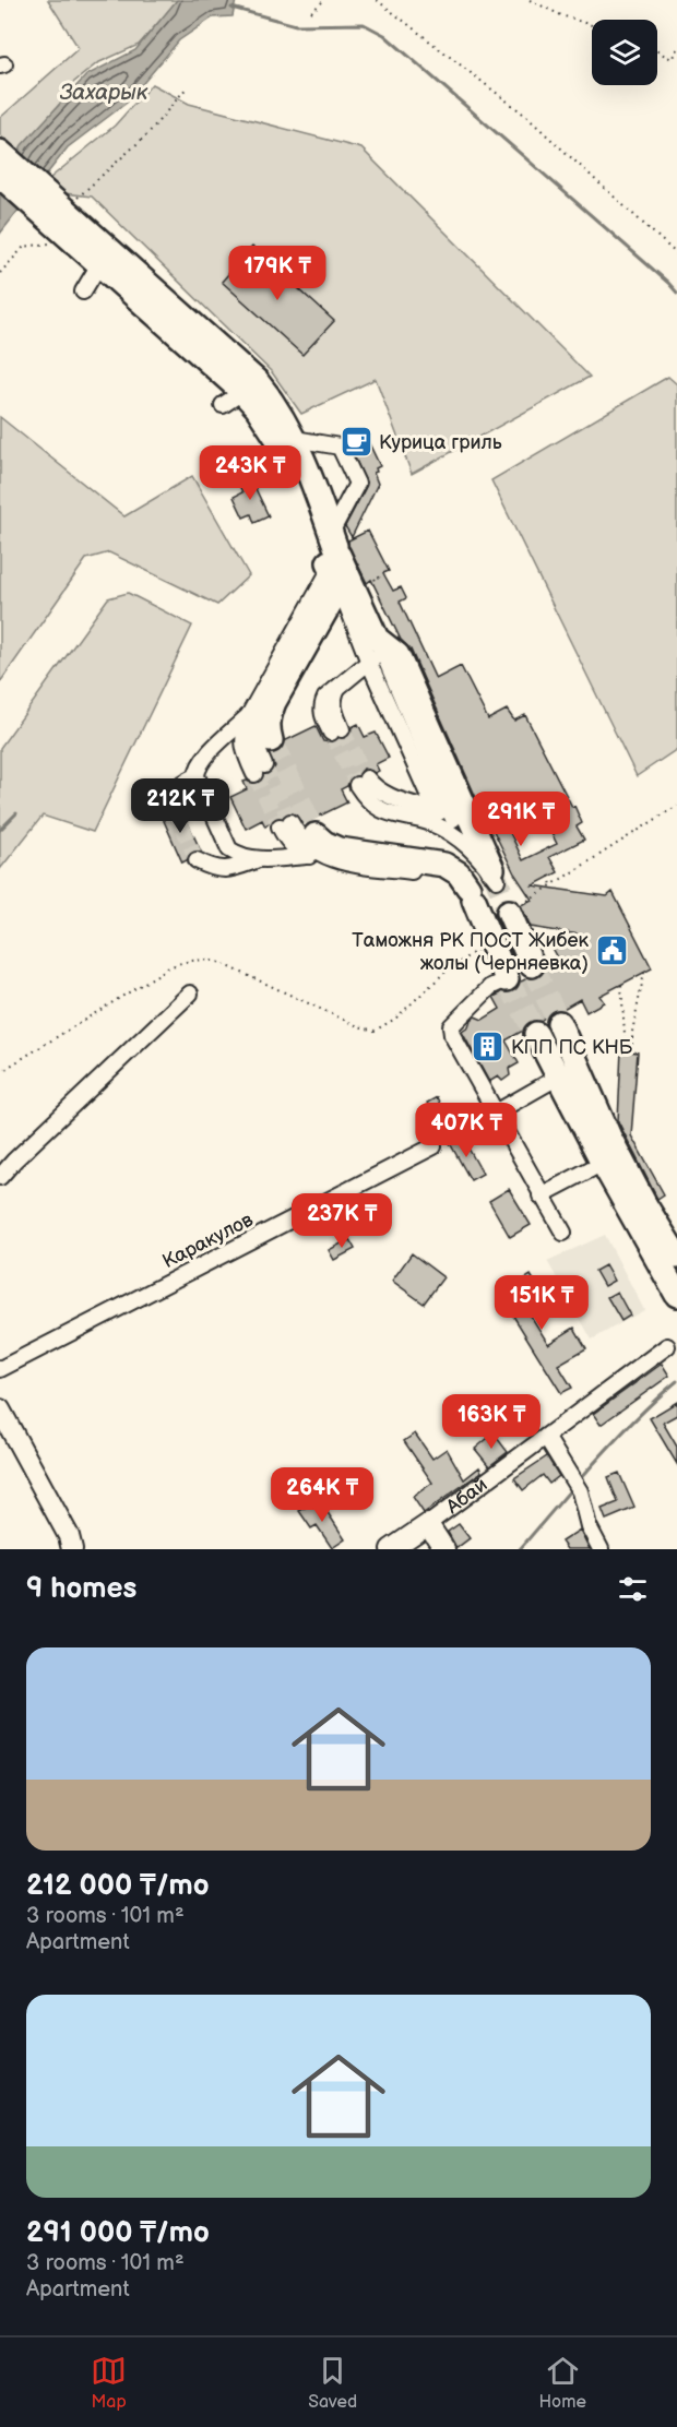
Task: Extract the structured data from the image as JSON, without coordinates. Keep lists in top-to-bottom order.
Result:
{
  "streets": {
    "main road": ["Абай"],
    "street": ["Каракулов"]
  },
  "water": ["Захарык"],
  "places": {
    "cafe": ["Курица гриль"],
    "public building": ["Таможня РК ПОСТ Жибек жолы (Черняевка)"],
    "building": ["КПП ПС КНБ"]
  },
  "page": {
    "price": [
      "179K ₸",
      "243K ₸",
      "212K ₸",
      "291K ₸",
      "407K ₸",
      "237K ₸",
      "151K ₸",
      "163K ₸",
      "264K ₸"
    ],
    "heading": "9 homes",
    "list": [
      {
        "name": "212 000 ₸/mo",
        "note": "3 rooms · 101 m² · Apartment"
      },
      {
        "name": "291 000 ₸/mo",
        "note": "3 rooms · 101 m² · Apartment"
      }
    ],
    "tabs": ["Map", "Saved", "Home"]
  }
}
